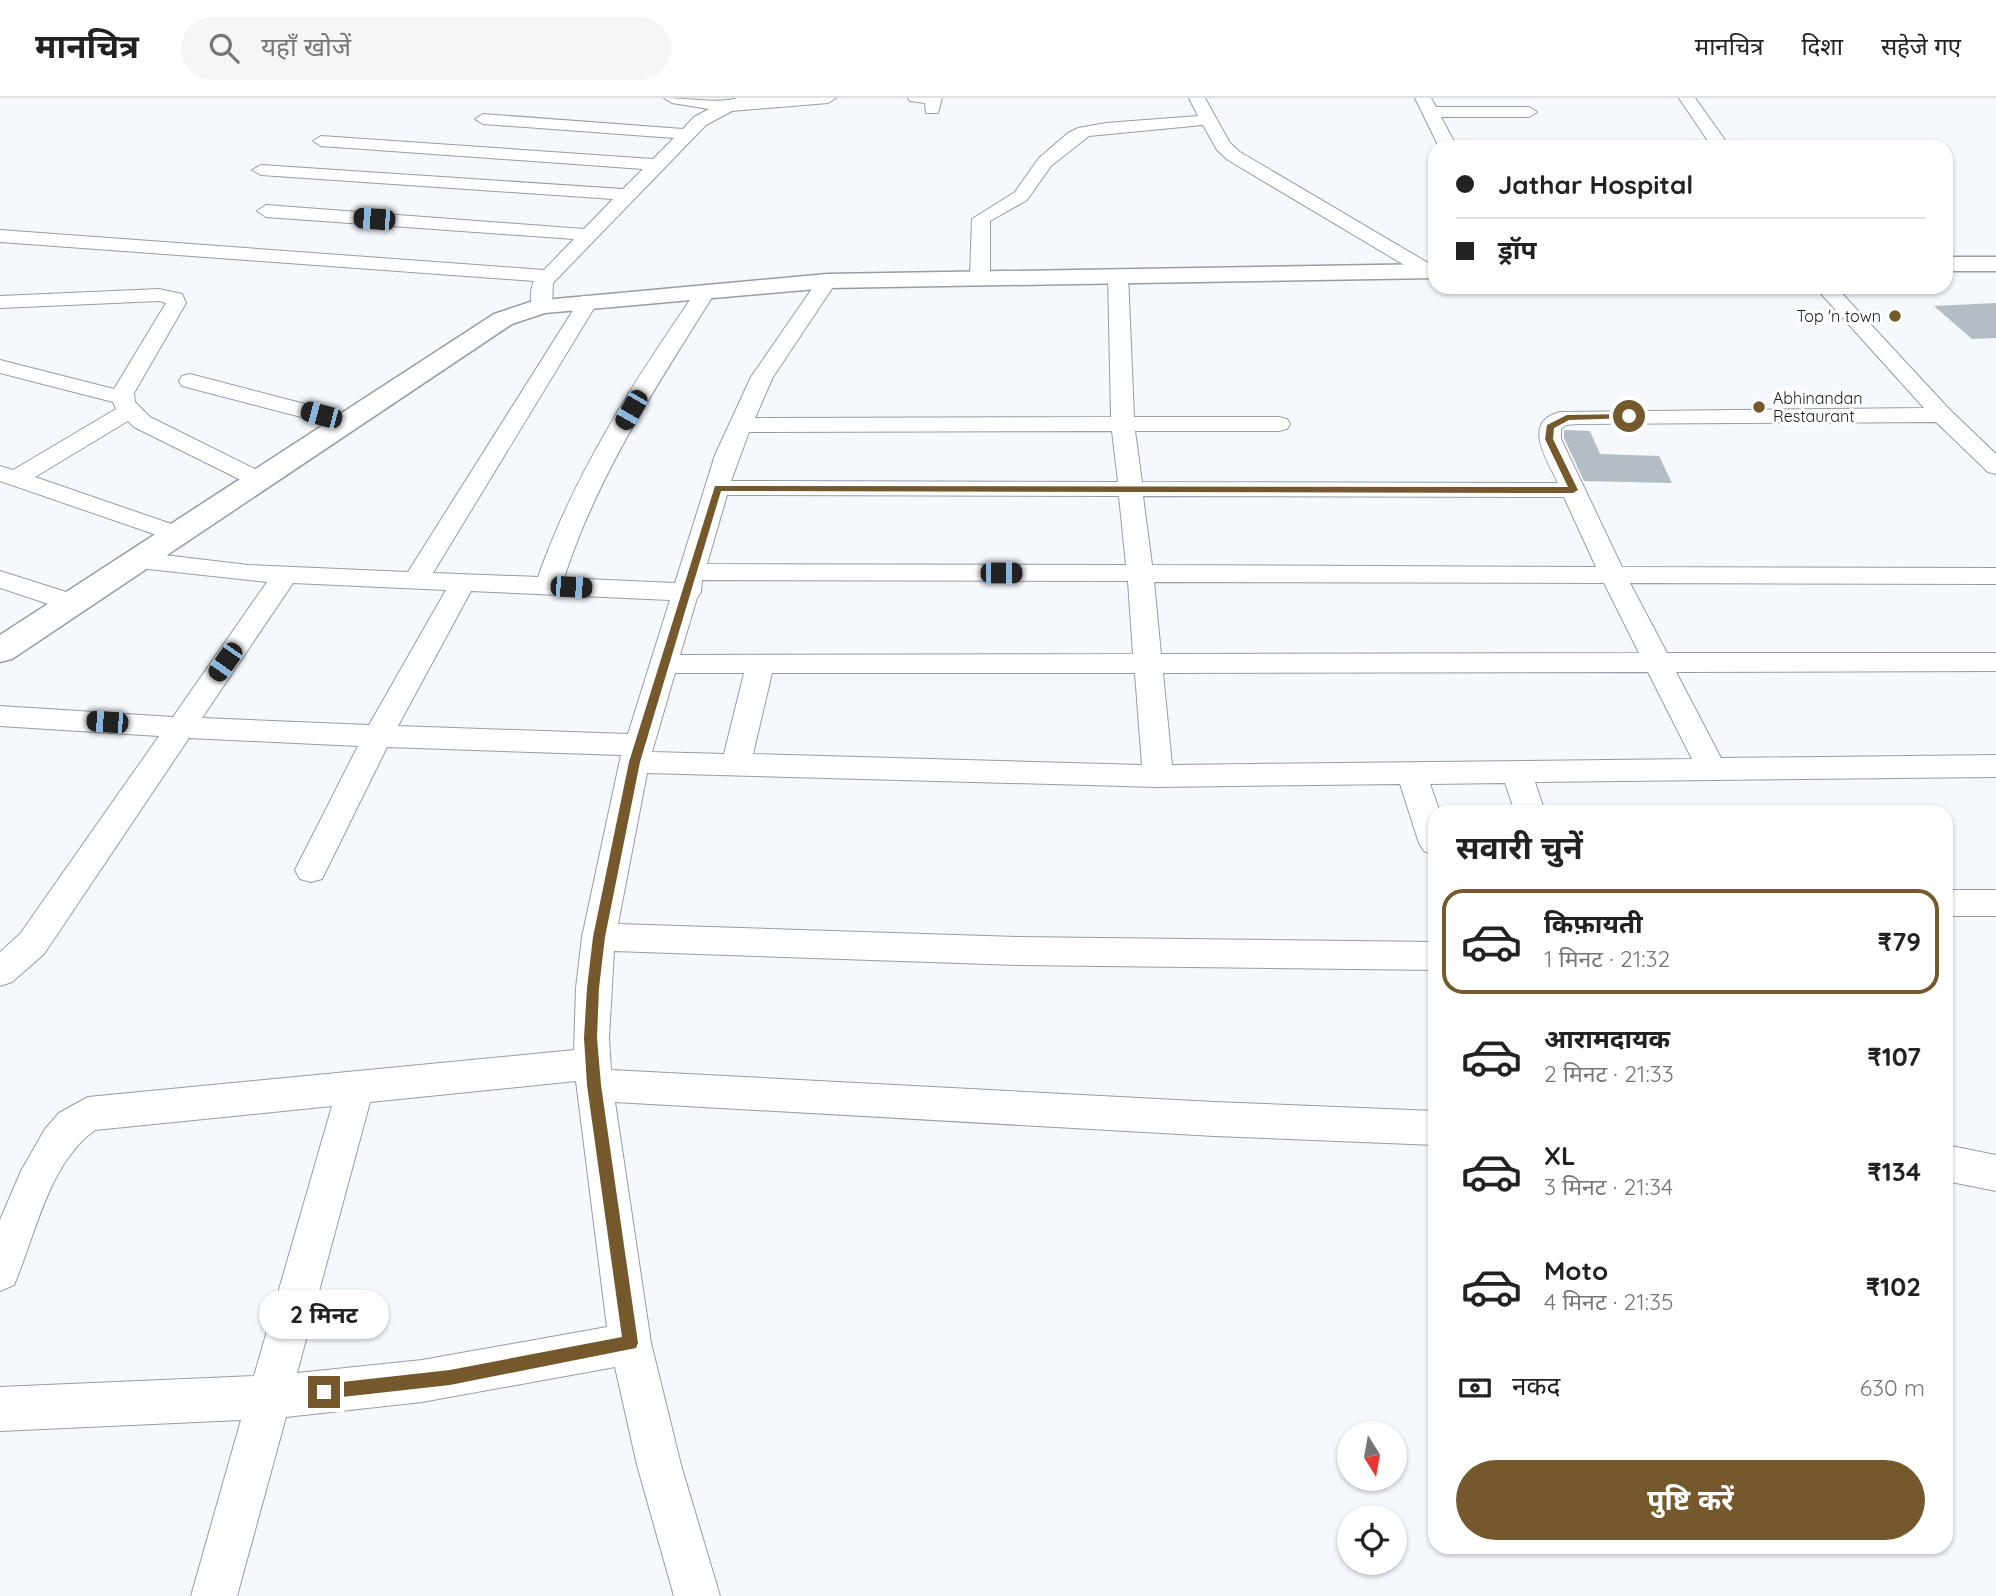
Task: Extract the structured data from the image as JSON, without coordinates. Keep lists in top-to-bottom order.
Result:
{
  "places": ["Top 'n town", "Abhinandan Restaurant"],
  "north": "bottom",
  "page": {
    "header": "मानचित्र",
    "search": "यहाँ खोजें",
    "nav": ["मानचित्र", "दिशा", "सहेजे गए"],
    "banner": ["Jathar Hospital", "ड्रॉप"],
    "heading": "सवारी चुनें",
    "list": [
      {
        "name": "किफ़ायती",
        "note": "1 मिनट · 21:32",
        "value": "₹79"
      },
      {
        "name": "आरामदायक",
        "note": "2 मिनट · 21:33",
        "value": "₹107"
      },
      {
        "name": "XL",
        "note": "3 मिनट · 21:34",
        "value": "₹134"
      },
      {
        "name": "Moto",
        "note": "4 मिनट · 21:35",
        "value": "₹102"
      }
    ],
    "bubble": "2 मिनट",
    "pay": ["नकद", "630 m"],
    "buttons": "पुष्टि करें"
  }
}
